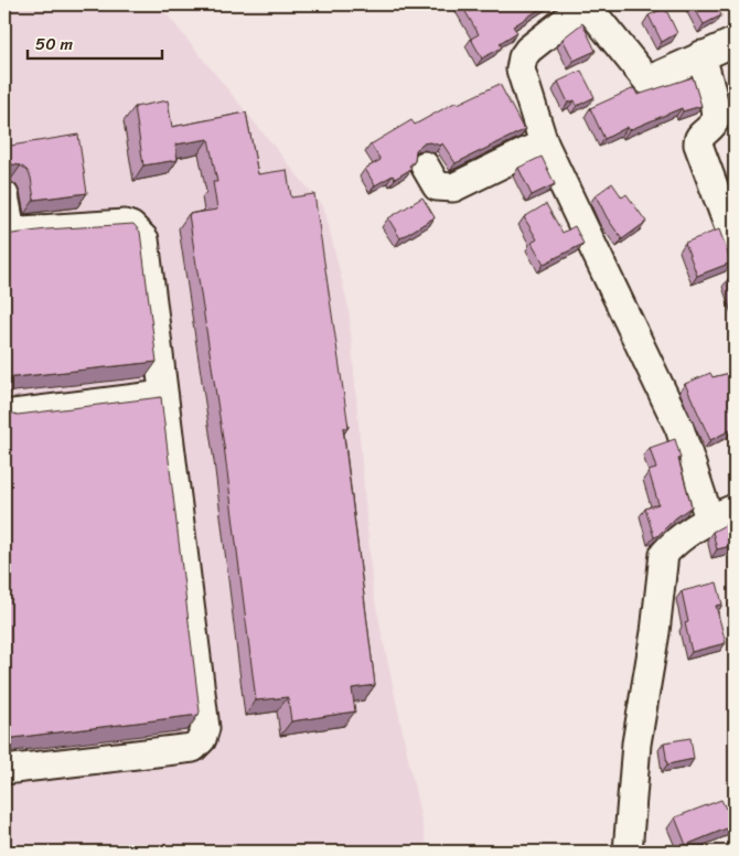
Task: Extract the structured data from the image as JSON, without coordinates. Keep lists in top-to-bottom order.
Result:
{
  "scale_bar": "50 m"
}
